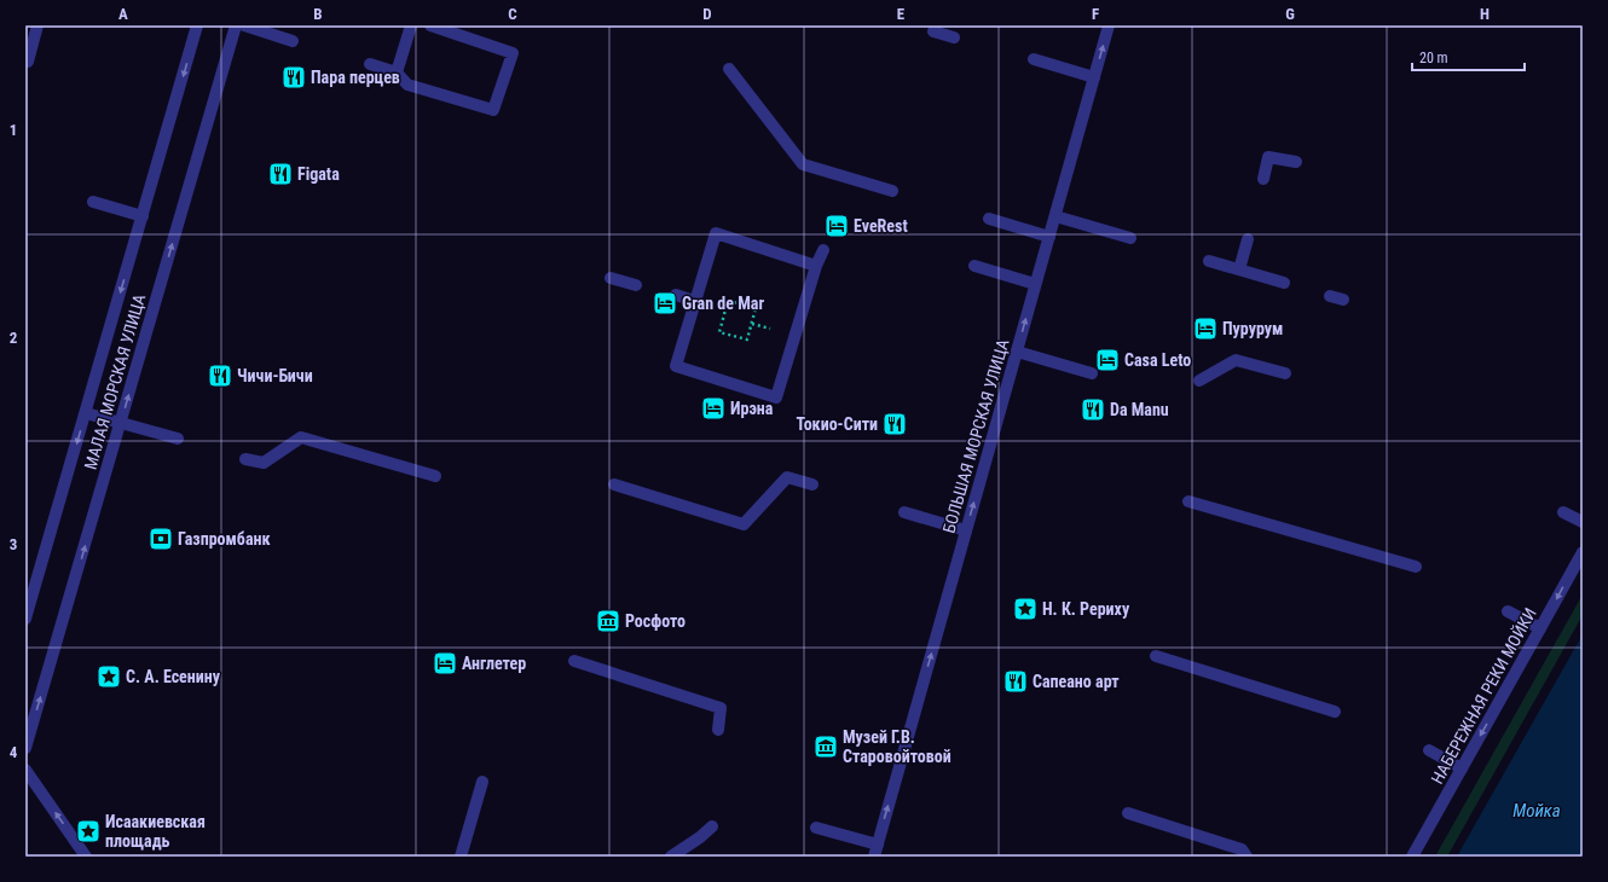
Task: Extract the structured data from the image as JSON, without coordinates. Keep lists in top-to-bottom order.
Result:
{
  "streets": {
    "street": ["МАЛАЯ МОРСКАЯ УЛИЦА", "БОЛЬШАЯ МОРСКАЯ УЛИЦА", "НАБЕРЕЖНАЯ РЕКИ МОЙКИ"]
  },
  "one_way": ["БОЛЬШАЯ МОРСКАЯ УЛИЦА", "НАБЕРЕЖНАЯ РЕКИ МОЙКИ"],
  "water": ["Мойка"],
  "places": {
    "restaurant": [
      "Пара перцев",
      "Figata",
      "Чичи-Бичи",
      "Da Manu",
      "Токио-Сити",
      "Сапеано арт"
    ],
    "hotel": [
      "EveRest",
      "Gran de Mar",
      "Пурурум",
      "Casa Leto",
      "Ирэна",
      "Англетер"
    ],
    "bank": ["Газпромбанк"],
    "place": ["Н. К. Рериху", "С. А. Есенину", "Исаакиевская площадь"],
    "museum": ["Росфото", "Музей Г.В. Старовойтовой"]
  },
  "scale_bar": "20 m",
  "grid": {
    "columns": [
      "A",
      "B",
      "C",
      "D",
      "E",
      "F",
      "G",
      "H"
    ],
    "rows": [
      "1",
      "2",
      "3",
      "4"
    ]
  }
}
